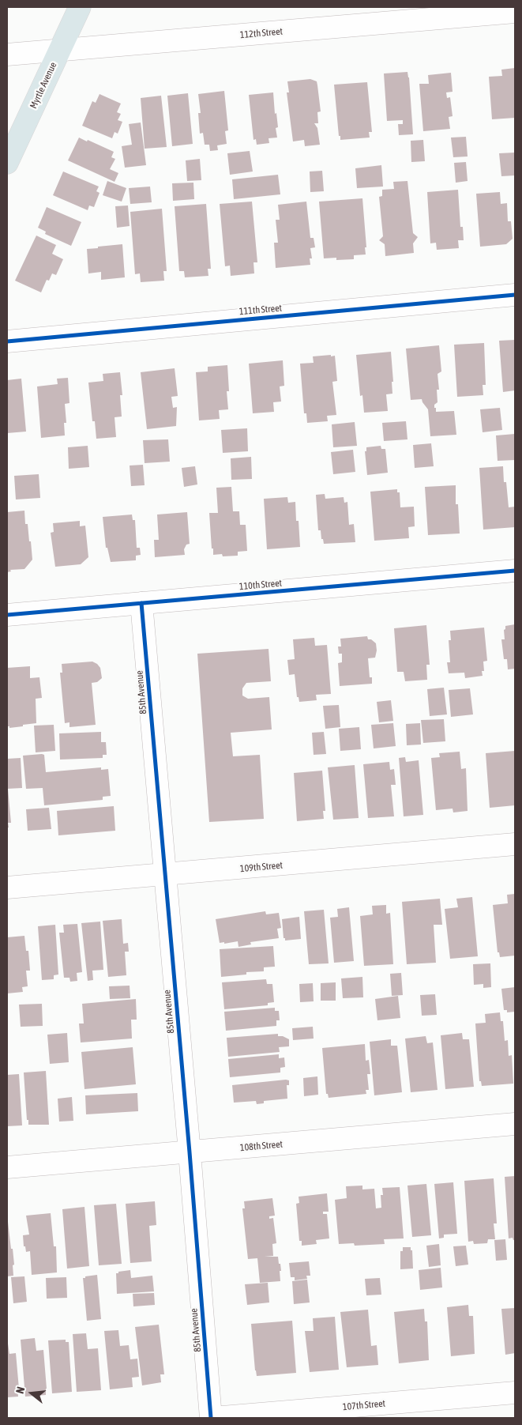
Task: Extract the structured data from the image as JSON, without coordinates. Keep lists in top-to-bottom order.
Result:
{
  "streets": {
    "main road": ["Myrtle Avenue"],
    "street": [
      "112th Street",
      "111th Street",
      "110th Street",
      "85th Avenue",
      "109th Street",
      "108th Street",
      "107th Street"
    ]
  },
  "crossings": [
    ["112th Street", "Myrtle Avenue"],
    ["110th Street", "85th Avenue"],
    ["85th Avenue", "109th Street"],
    ["85th Avenue", "108th Street"],
    ["85th Avenue", "107th Street"]
  ],
  "north": "left"
}
